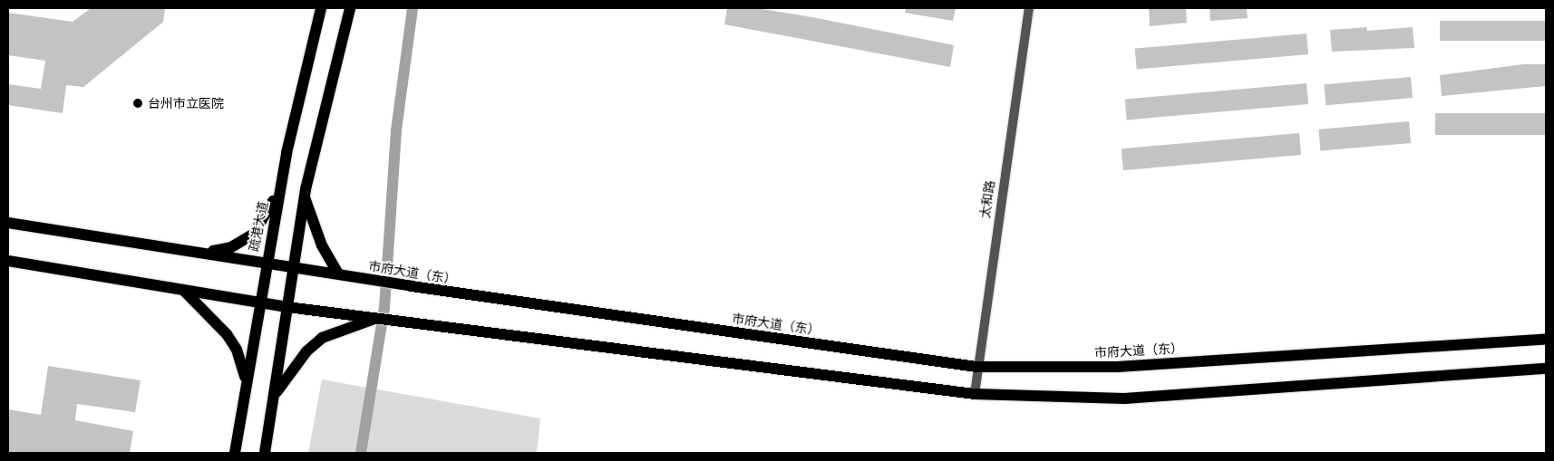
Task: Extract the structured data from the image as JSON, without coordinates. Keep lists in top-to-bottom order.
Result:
{
  "streets": {
    "main road": ["疏港大道", "市府大道（东）"],
    "street": ["太和路"]
  },
  "crossings": [
    ["太和路", "市府大道（东）"],
    ["疏港大道", "市府大道（东）"]
  ],
  "places": ["台州市立医院"]
}
